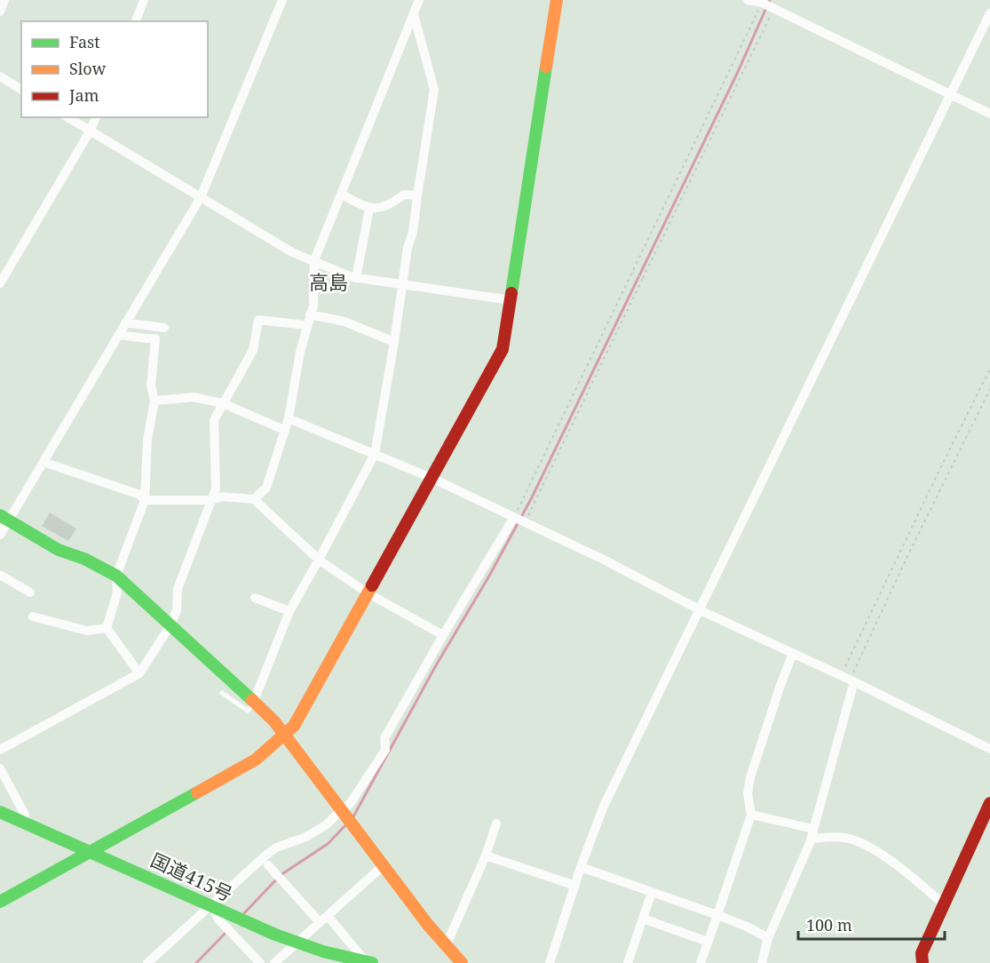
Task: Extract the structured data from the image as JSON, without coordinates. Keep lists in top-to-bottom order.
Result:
{
  "streets": {
    "main road": ["国道415号"]
  },
  "districts": ["高島"],
  "legend": ["Fast", "Slow", "Jam"],
  "scale_bar": "100 m"
}
